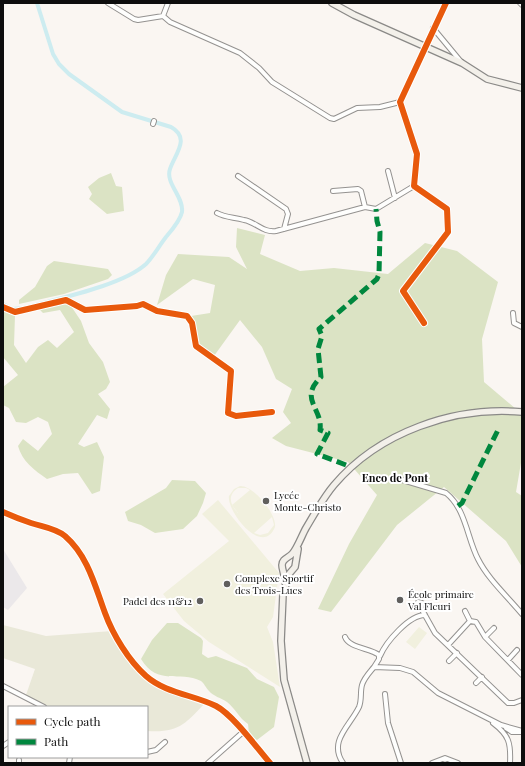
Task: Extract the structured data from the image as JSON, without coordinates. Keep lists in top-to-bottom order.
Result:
{
  "districts": ["Enco de Pont"],
  "places": [
    "Lycée Monte-Christo",
    "Complexe Sportif des Trois-Lucs",
    "École primaire Val Fleuri",
    "Padel des 11&12"
  ],
  "legend": ["Cycle path", "Path"]
}
